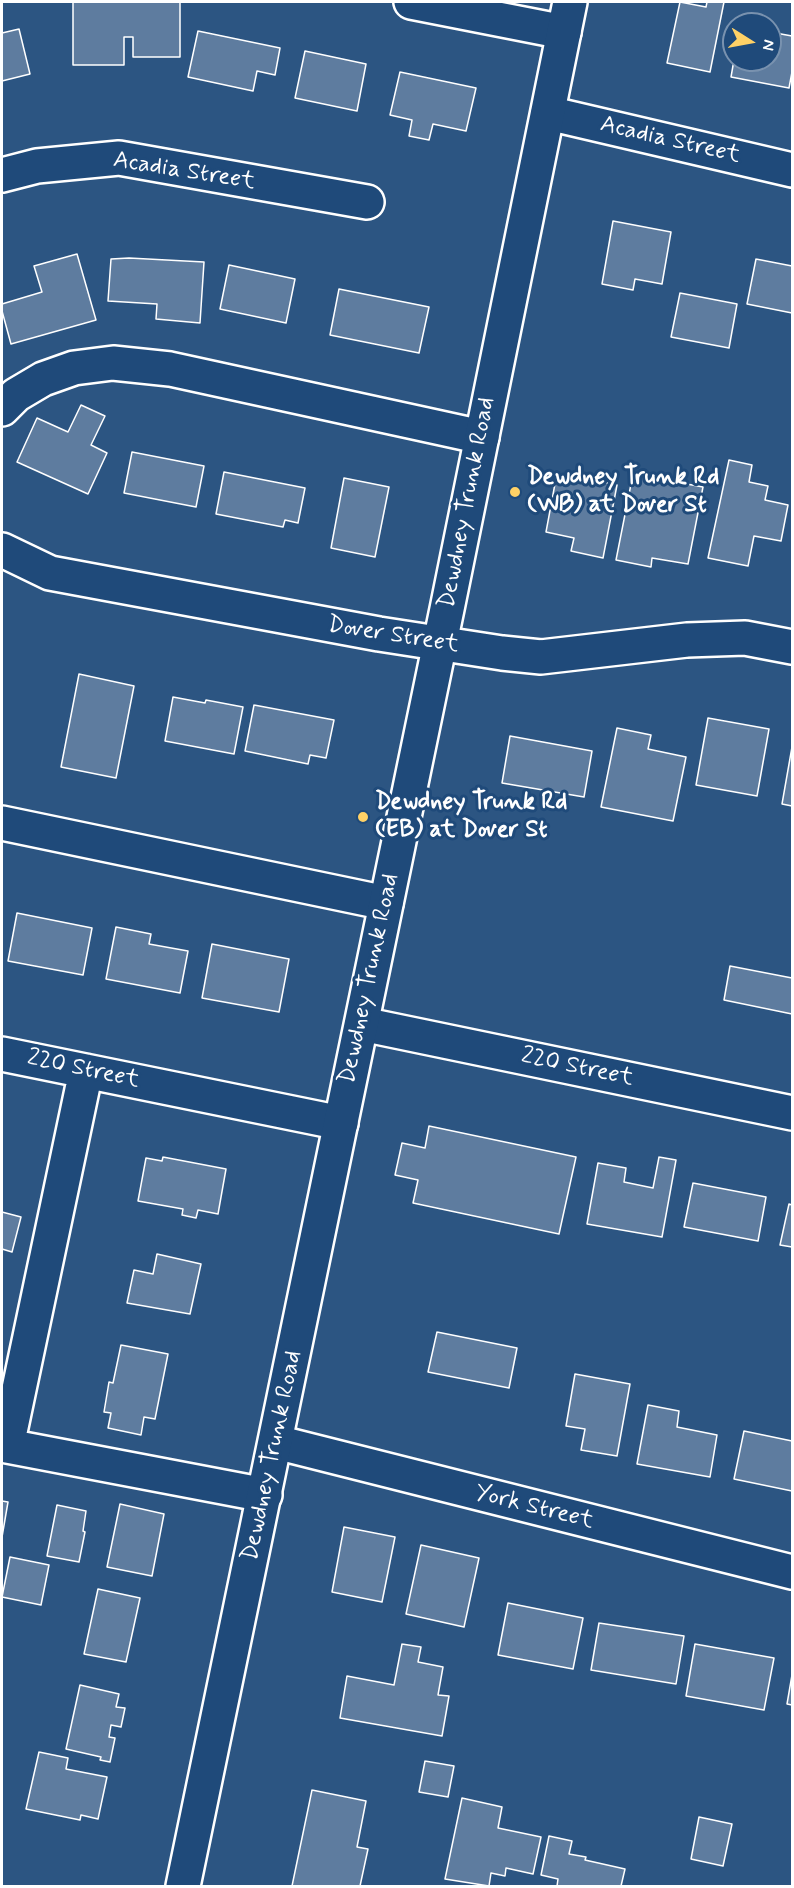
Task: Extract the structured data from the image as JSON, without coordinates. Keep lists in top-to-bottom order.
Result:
{
  "streets": {
    "street": [
      "Acadia Street",
      "Dewdney Trunk Road",
      "Dover Street",
      "220 Street",
      "York Street"
    ]
  },
  "crossings": [
    ["Acadia Street", "Dewdney Trunk Road"],
    ["Dewdney Trunk Road", "Dover Street"],
    ["Dewdney Trunk Road", "220 Street"],
    ["Dewdney Trunk Road", "York Street"]
  ],
  "places": ["Dewdney Trunk Rd (WB) at Dover St", "Dewdney Trunk Rd (EB) at Dover St"],
  "north": "right"
}
